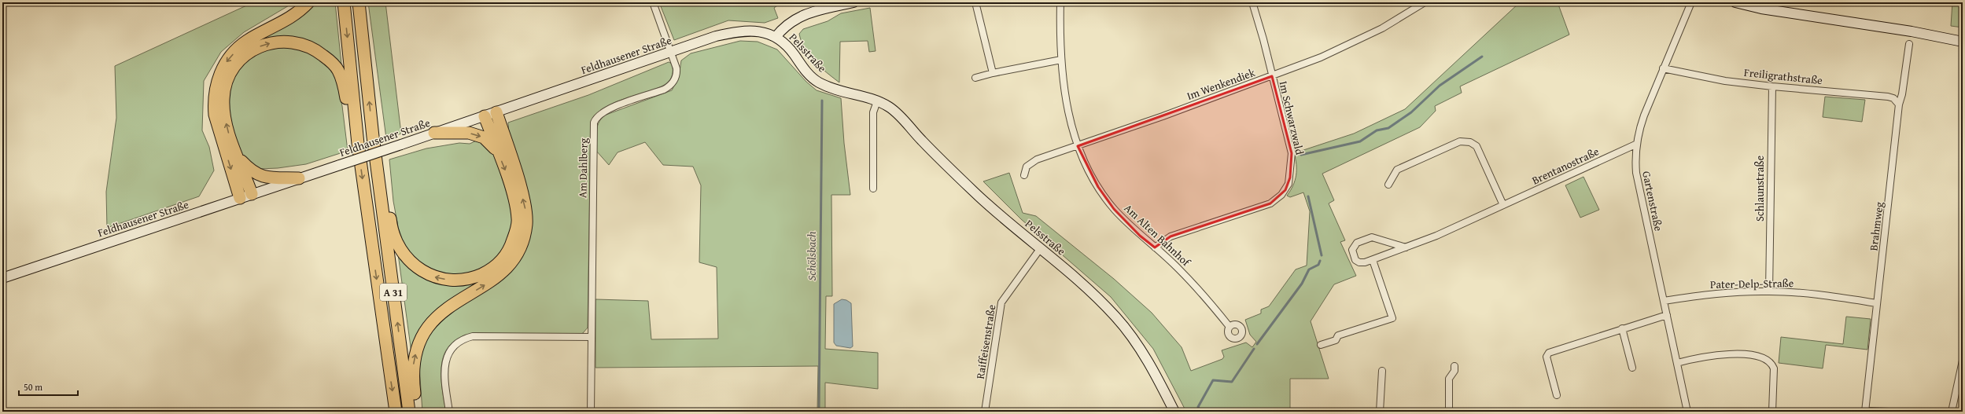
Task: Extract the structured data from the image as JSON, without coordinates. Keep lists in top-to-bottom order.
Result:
{
  "streets": {
    "highway": ["A 31"],
    "main road": ["Pelsstraße", "Feldhausener Straße"],
    "street": [
      "Freiligrathstraße",
      "Im Wenkendiek",
      "Im Schwarzwald",
      "Brentanostraße",
      "Am Dahlberg",
      "Schlaunstraße",
      "Gartenstraße",
      "Brahmweg",
      "Am Alten Bahnhof",
      "Pater-Delp-Straße",
      "Raiffeisenstraße"
    ]
  },
  "crossings": [
    ["Pelsstraße", "Feldhausener Straße"],
    ["Pelsstraße", "Raiffeisenstraße"],
    ["Feldhausener Straße", "Am Dahlberg"],
    ["Freiligrathstraße", "Schlaunstraße"],
    ["Freiligrathstraße", "Gartenstraße"],
    ["Freiligrathstraße", "Brahmweg"],
    ["Im Wenkendiek", "Im Schwarzwald"],
    ["Im Wenkendiek", "Am Alten Bahnhof"],
    ["Im Schwarzwald", "Am Alten Bahnhof"],
    ["Brentanostraße", "Gartenstraße"],
    ["Schlaunstraße", "Pater-Delp-Straße"],
    ["Gartenstraße", "Pater-Delp-Straße"],
    ["Brahmweg", "Pater-Delp-Straße"]
  ],
  "water": ["Schölsbach"],
  "scale_bar": "50 m"
}
